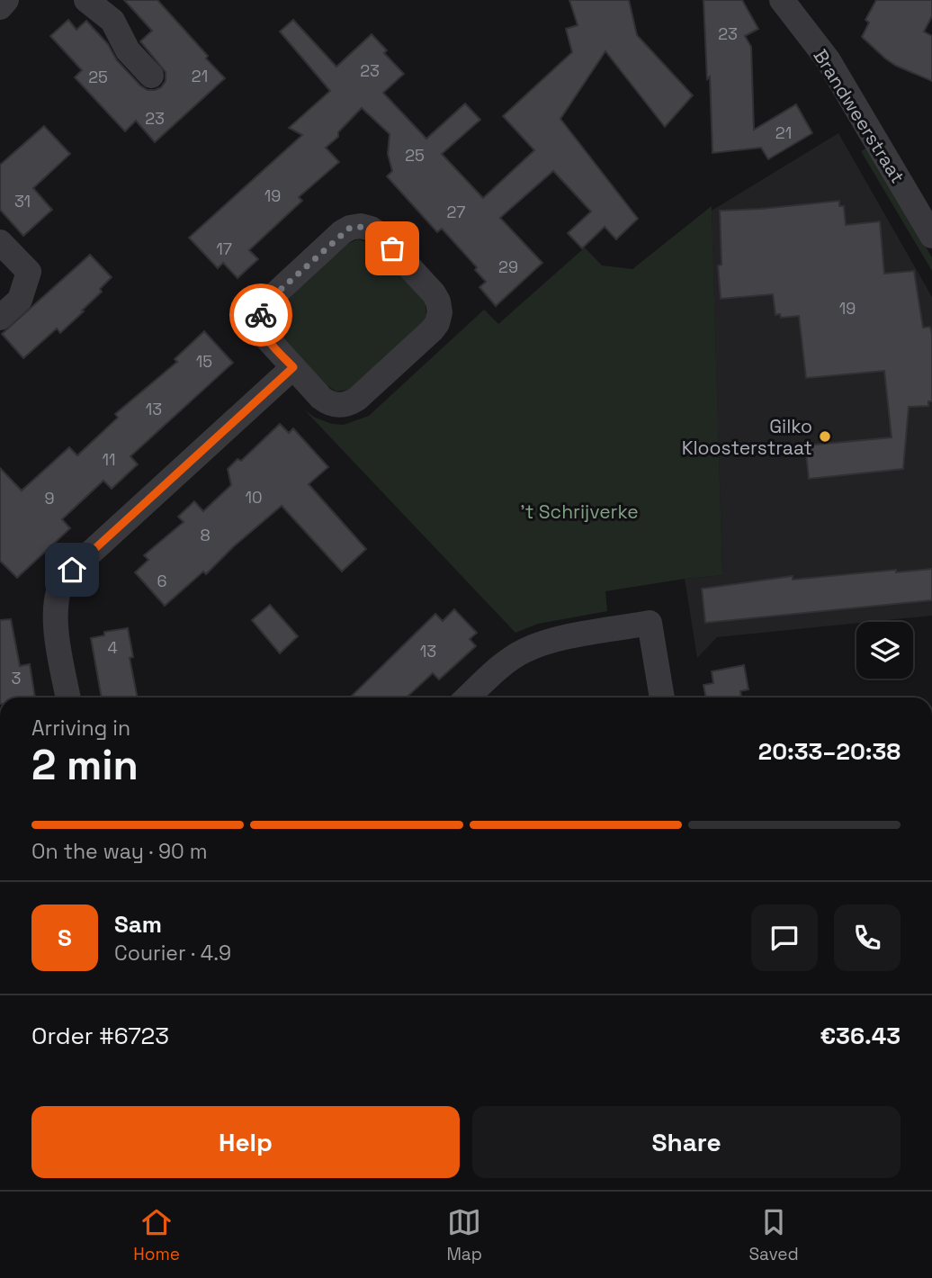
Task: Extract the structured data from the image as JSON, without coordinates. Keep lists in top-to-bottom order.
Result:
{
  "streets": {
    "street": ["Brandweerstraat"]
  },
  "parks": ["'t Schrijverke"],
  "places": ["Gilko Kloosterstraat"],
  "house_numbers": [
    "23",
    "23",
    "21",
    "25",
    "23",
    "21",
    "25",
    "19",
    "31",
    "27",
    "17",
    "29",
    "19",
    "15",
    "13",
    "11",
    "10",
    "9",
    "8",
    "6",
    "4",
    "13",
    "3"
  ],
  "page": {
    "heading": ["2 min", "Arriving in", "20:33–20:38"],
    "panel": [
      "Sam",
      "Courier · 4.9",
      "Order #6723",
      "€36.43"
    ],
    "bar": "On the way · 90 m",
    "round": "S",
    "buttons": ["Help", "Share"],
    "tabs": ["Home", "Map", "Saved"]
  }
}
